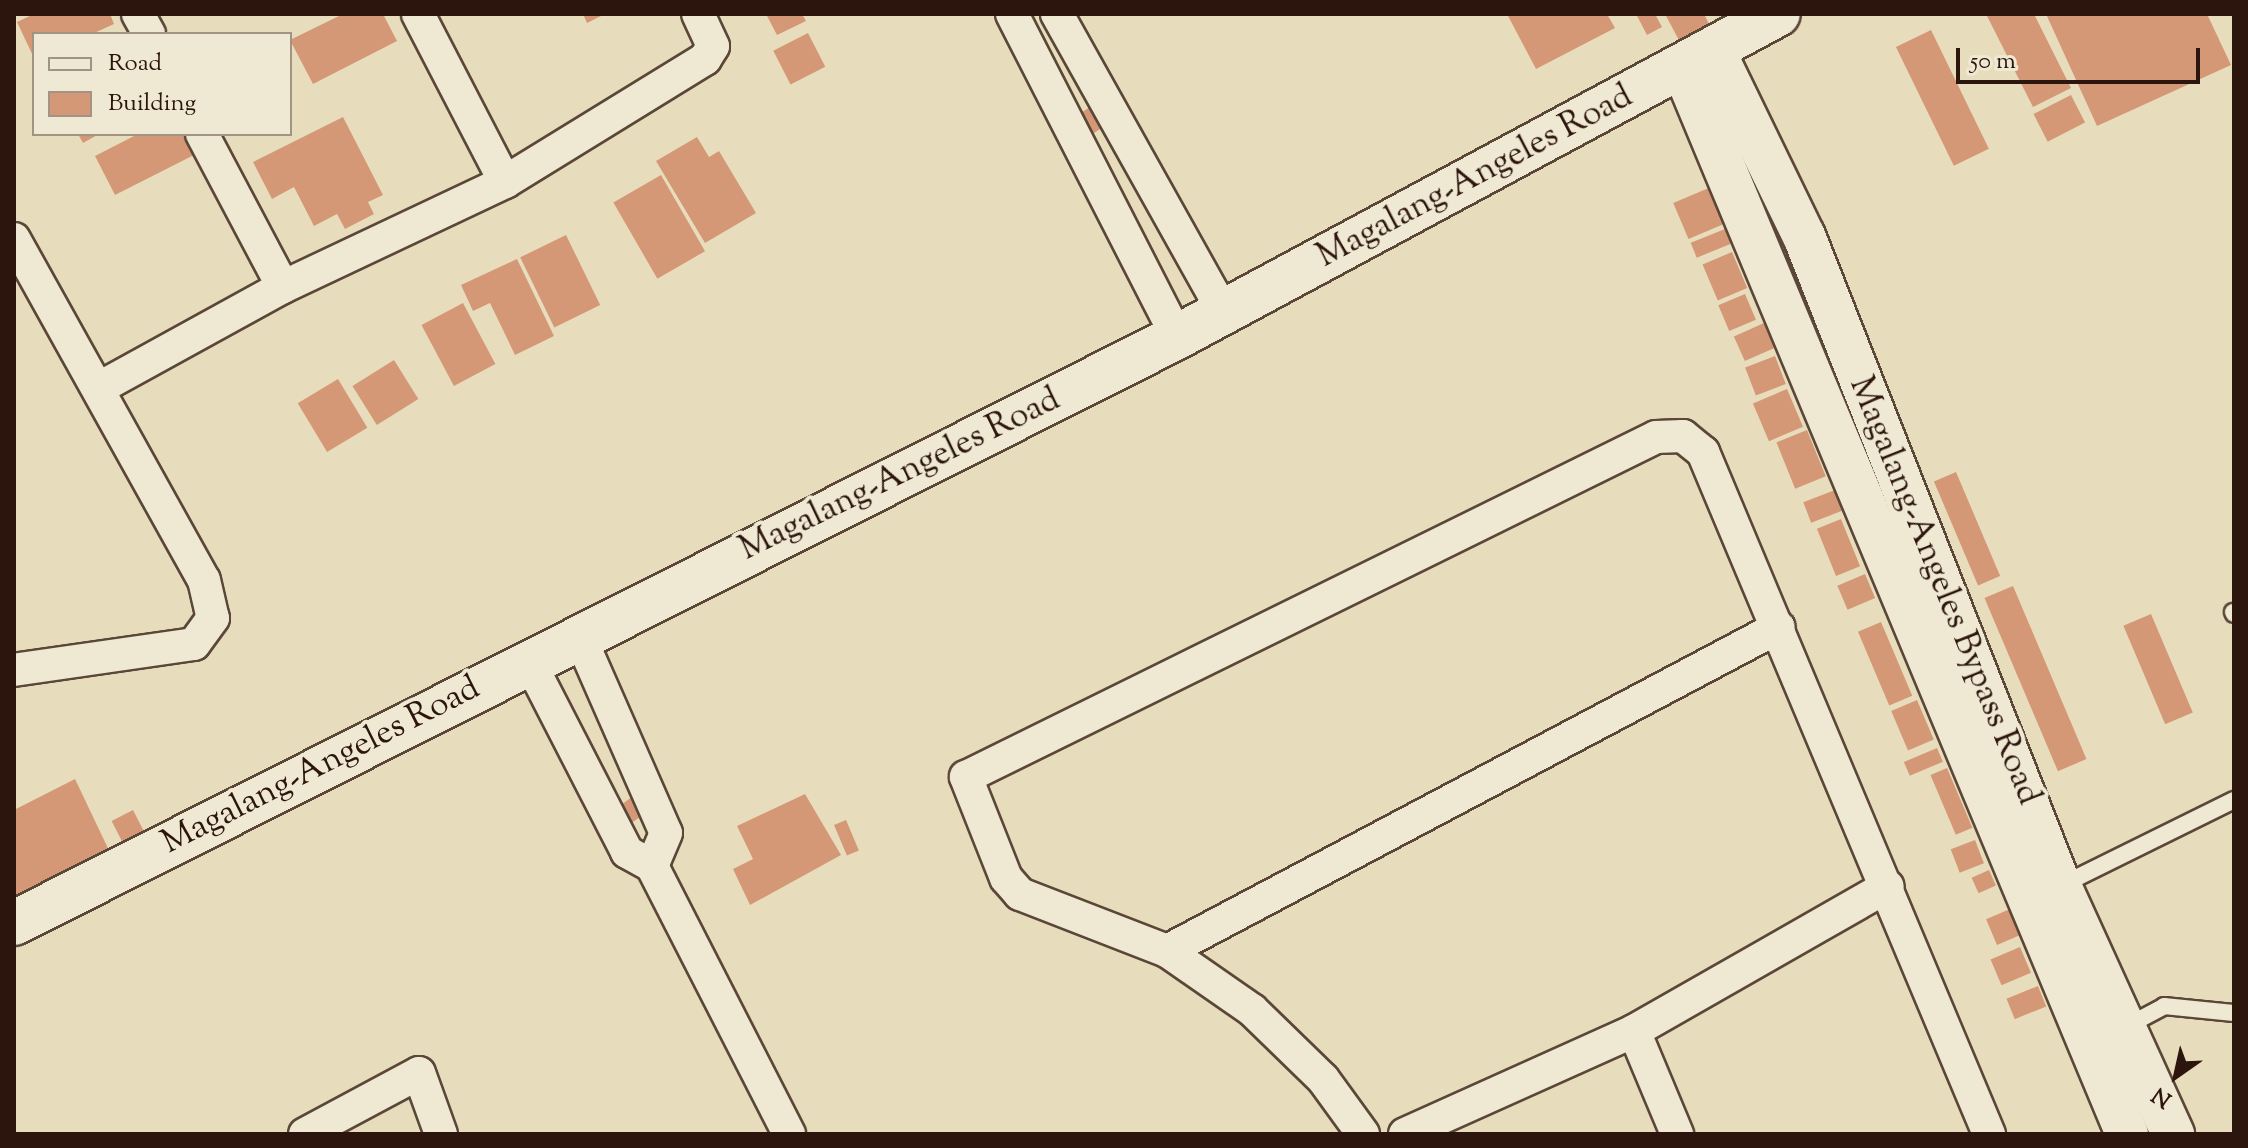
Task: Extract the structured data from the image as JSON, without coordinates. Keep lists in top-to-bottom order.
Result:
{
  "streets": {
    "main road": ["Magalang-Angeles Road"],
    "street": ["Magalang-Angeles Bypass Road"]
  },
  "crossings": [
    ["Magalang-Angeles Road", "Magalang-Angeles Bypass Road"]
  ],
  "legend": ["Road", "Building"],
  "scale_bar": "50 m",
  "north": "bottom left"
}
